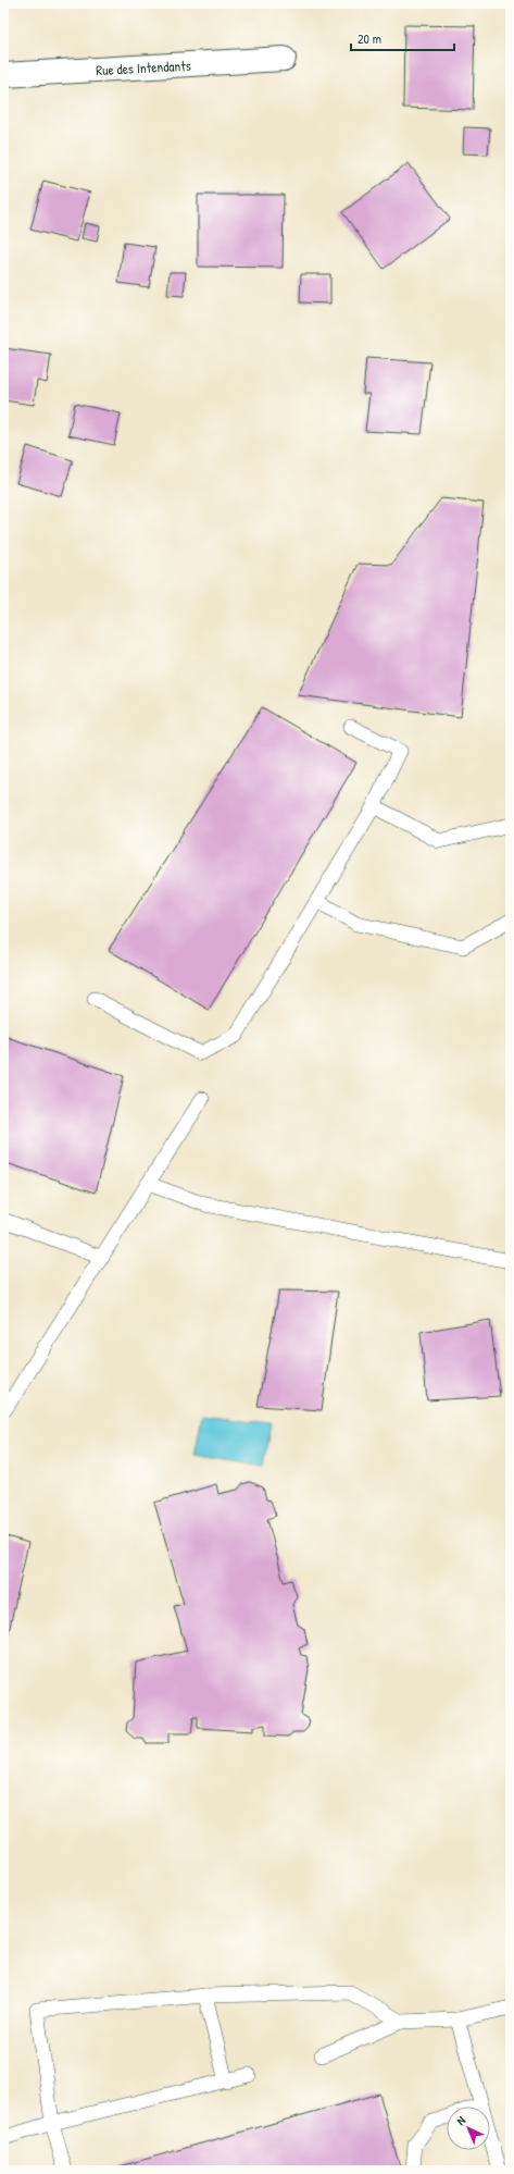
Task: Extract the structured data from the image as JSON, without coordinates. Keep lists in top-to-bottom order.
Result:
{
  "streets": {
    "street": ["Rue des Intendants"]
  },
  "scale_bar": "20 m",
  "north": "top left"
}
